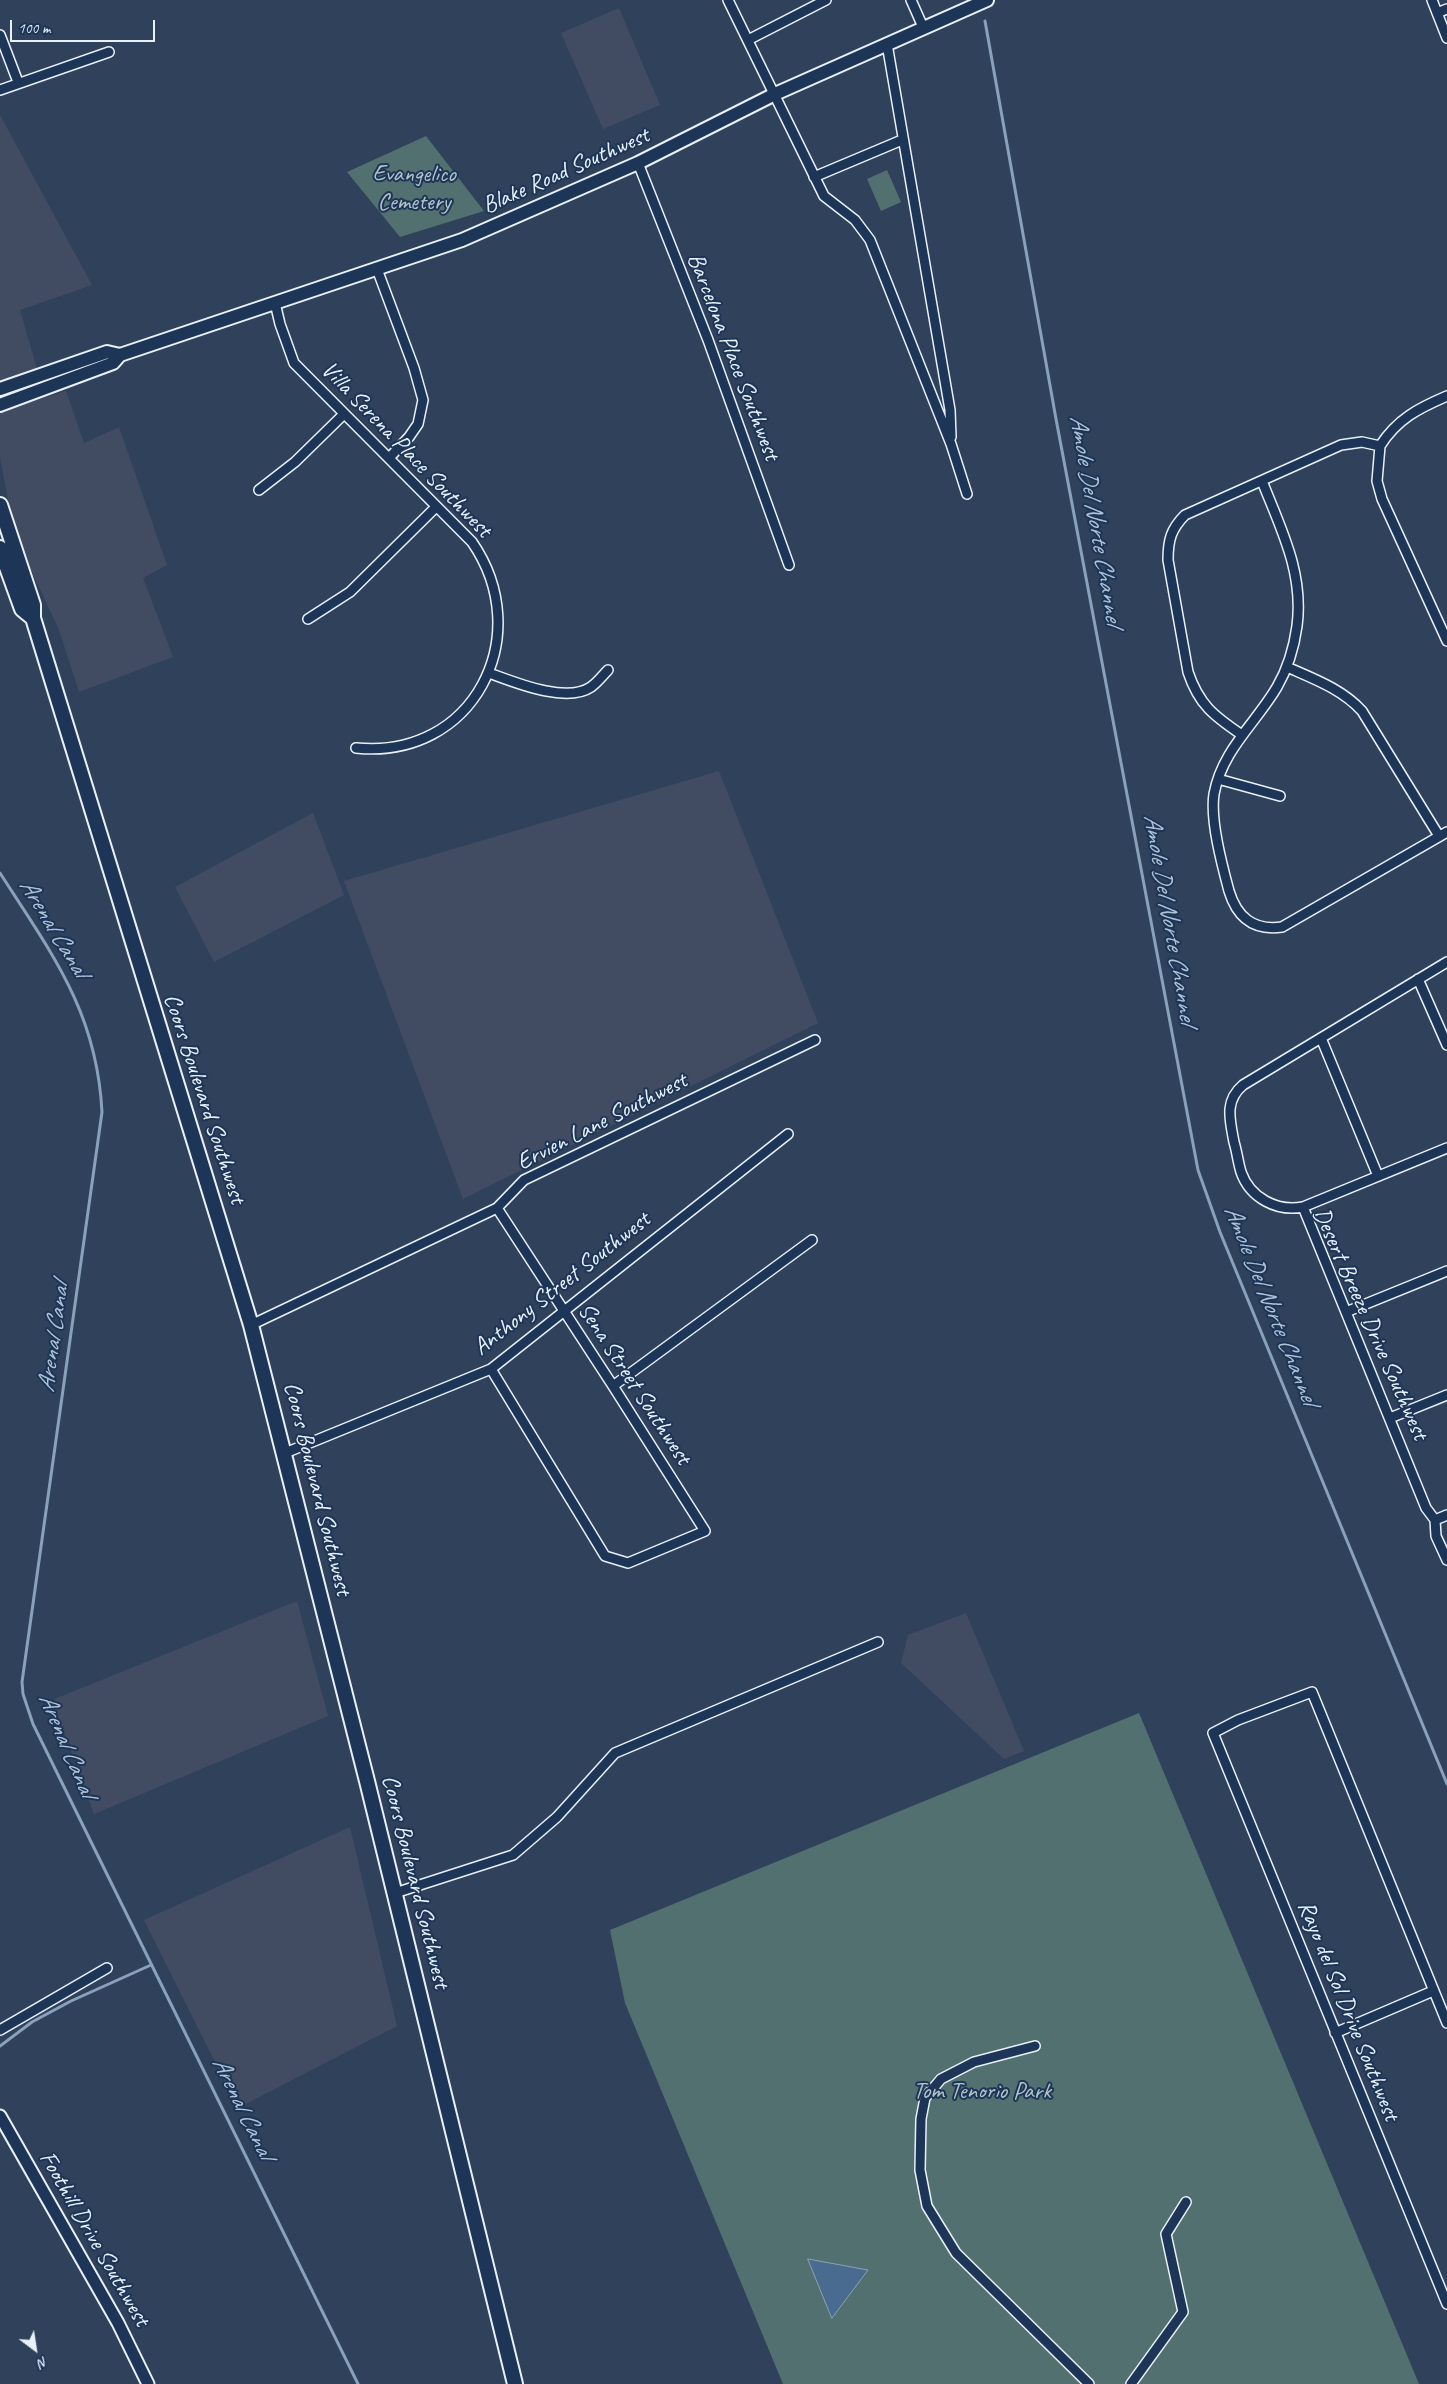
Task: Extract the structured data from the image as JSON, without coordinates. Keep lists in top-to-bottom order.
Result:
{
  "streets": {
    "main road": ["Blake Road Southwest", "Coors Boulevard Southwest"],
    "street": [
      "Barcelona Place Southwest",
      "Villa Serena Place Southwest",
      "Ervien Lane Southwest",
      "Anthony Street Southwest",
      "Desert Breeze Drive Southwest",
      "Sena Street Southwest",
      "Rayo del Sol Drive Southwest",
      "Foothill Drive Southwest"
    ]
  },
  "crossings": [
    ["Blake Road Southwest", "Barcelona Place Southwest"],
    ["Blake Road Southwest", "Villa Serena Place Southwest"],
    ["Coors Boulevard Southwest", "Ervien Lane Southwest"],
    ["Coors Boulevard Southwest", "Anthony Street Southwest"],
    ["Ervien Lane Southwest", "Sena Street Southwest"],
    ["Anthony Street Southwest", "Sena Street Southwest"]
  ],
  "water": ["Amole Del Norte Channel", "Arenal Canal"],
  "parks": ["Evangelico Cemetery", "Tom Tenorio Park"],
  "scale_bar": "100 m",
  "north": "bottom right"
}
